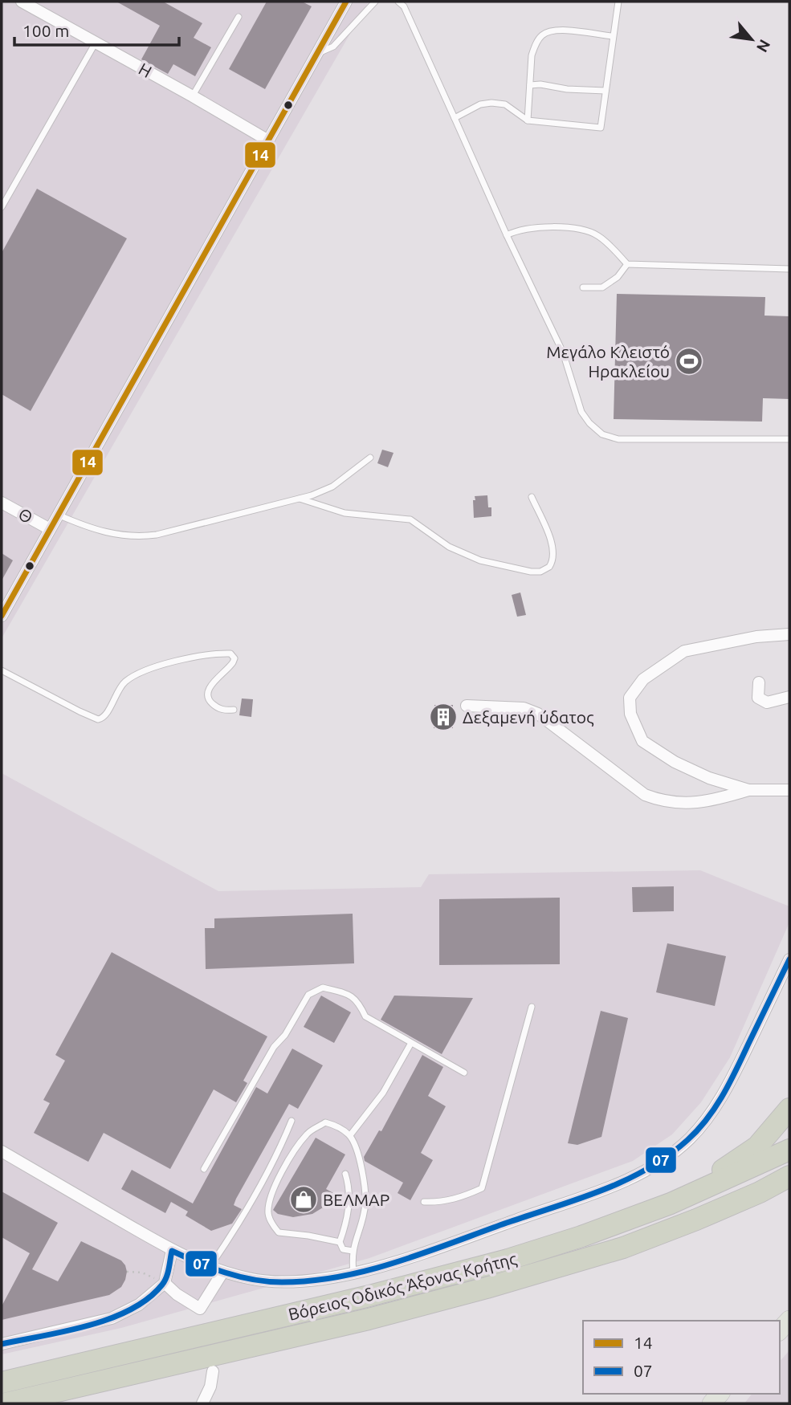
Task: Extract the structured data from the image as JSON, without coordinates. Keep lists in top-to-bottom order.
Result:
{
  "streets": {
    "highway": ["Βόρειος Οδικός Άξονας Κρήτης"],
    "street": ["Η", "Θ"]
  },
  "places": {
    "sports": ["Μεγάλο Κλειστό Ηρακλείου"],
    "building": ["Δεξαμενή ύδατος"],
    "shop": ["ΒΕΛΜΑΡ"]
  },
  "lines": ["transit line 14", "transit line 07"],
  "legend": ["14", "07"],
  "scale_bar": "100 m",
  "north": "bottom right"
}
